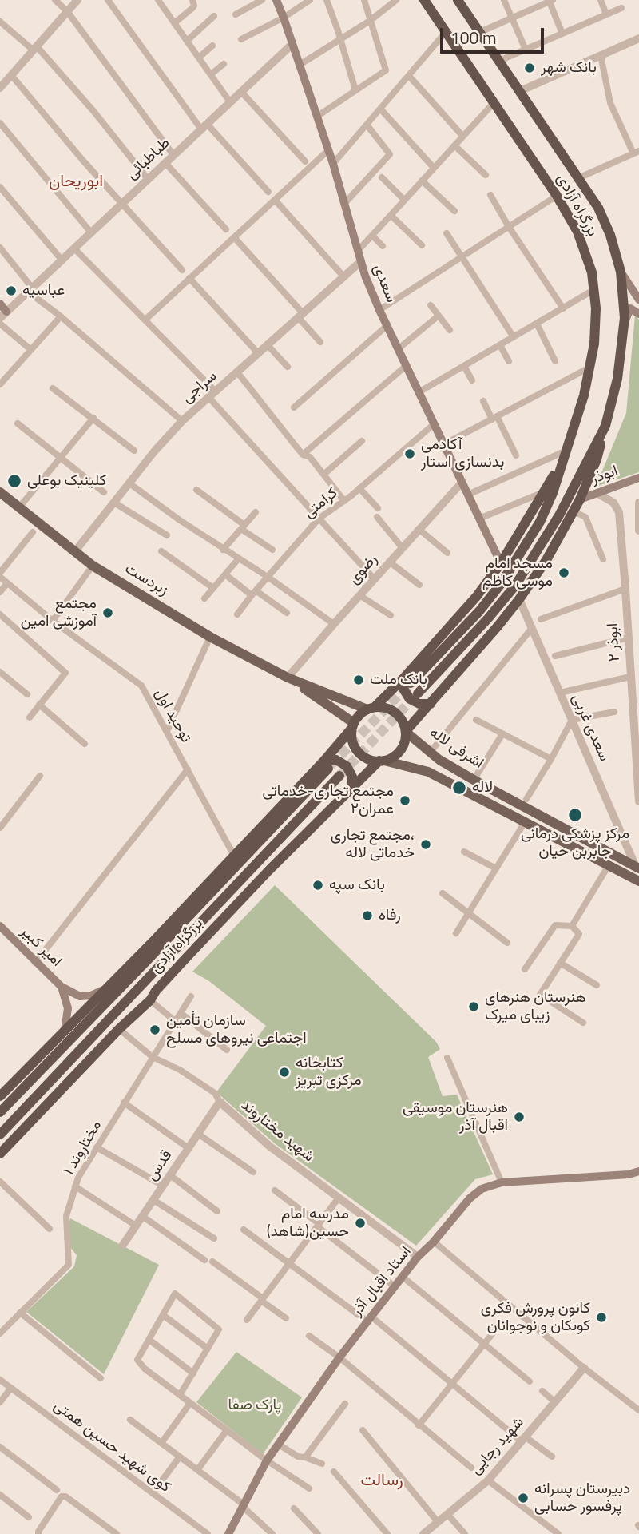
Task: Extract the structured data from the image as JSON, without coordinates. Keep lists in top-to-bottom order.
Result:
{
  "streets": {
    "highway": ["بزرگراه آزادی"],
    "main road": [
      "سعدی",
      "ابوذر",
      "زبردست",
      "اشرفی لاله",
      "امیر کبیر",
      "استاد اقبال آذر"
    ],
    "street": [
      "طباطبائی",
      "سراجی",
      "کرامتی",
      "رضوی",
      "ابوذر ۲",
      "توحید اول",
      "سعدی غربی",
      "شهید مختاروند",
      "مختاروند ۱",
      "قدس",
      "شهید رجایی",
      "کوی شهید حسین همتی"
    ]
  },
  "crossings": [
    ["طباطبائی", "سعدی"],
    ["بزرگراه آزادی", "سعدی"],
    ["بزرگراه آزادی", "ابوذر"],
    ["بزرگراه آزادی", "زبردست"],
    ["بزرگراه آزادی", "توحید اول"],
    ["بزرگراه آزادی", "سعدی غربی"],
    ["بزرگراه آزادی", "اشرفی لاله"],
    ["بزرگراه آزادی", "شهید مختاروند"],
    ["سعدی", "سراجی"],
    ["سعدی", "کرامتی"],
    ["سعدی", "رضوی"],
    ["سراجی", "زبردست"],
    ["ابوذر", "ابوذر ۲"],
    ["رضوی", "زبردست"],
    ["زبردست", "اشرفی لاله"],
    ["سعدی غربی", "اشرفی لاله"],
    ["شهید مختاروند", "مختاروند ۱"],
    ["شهید مختاروند", "قدس"],
    ["شهید مختاروند", "استاد اقبال آذر"]
  ],
  "districts": ["ابوریحان", "رسالت"],
  "parks": ["پارک صفا"],
  "places": [
    "بانک شهر",
    "عباسیه",
    "آکادمی بدنسازی استار",
    "کلینیک بوعلی",
    "مسجد امام موسی کاظم",
    "مجتمع آموزشی امین",
    "بانک ملت",
    "لاله",
    "مجتمع تجاری-خدماتی عمران۲",
    "مرکز پزشکی درمانی جابربن حیان",
    "مجتمع تجاری، خدماتی لاله",
    "بانک سپه",
    "رفاه",
    "هنرستان هنرهای زیبای میرک",
    "سازمان تأمین اجتماعی نیروهای مسلح",
    "کتابخانه مرکزى تبریز",
    "هنرستان موسیقی اقبال آذر",
    "مدرسه امام حسین(شاهد)",
    "کانون پرورش فکرى کوىکان و نوجوانان",
    "دبیرستان پسرانه پرفسور حسابی"
  ],
  "scale_bar": "100 m"
}
